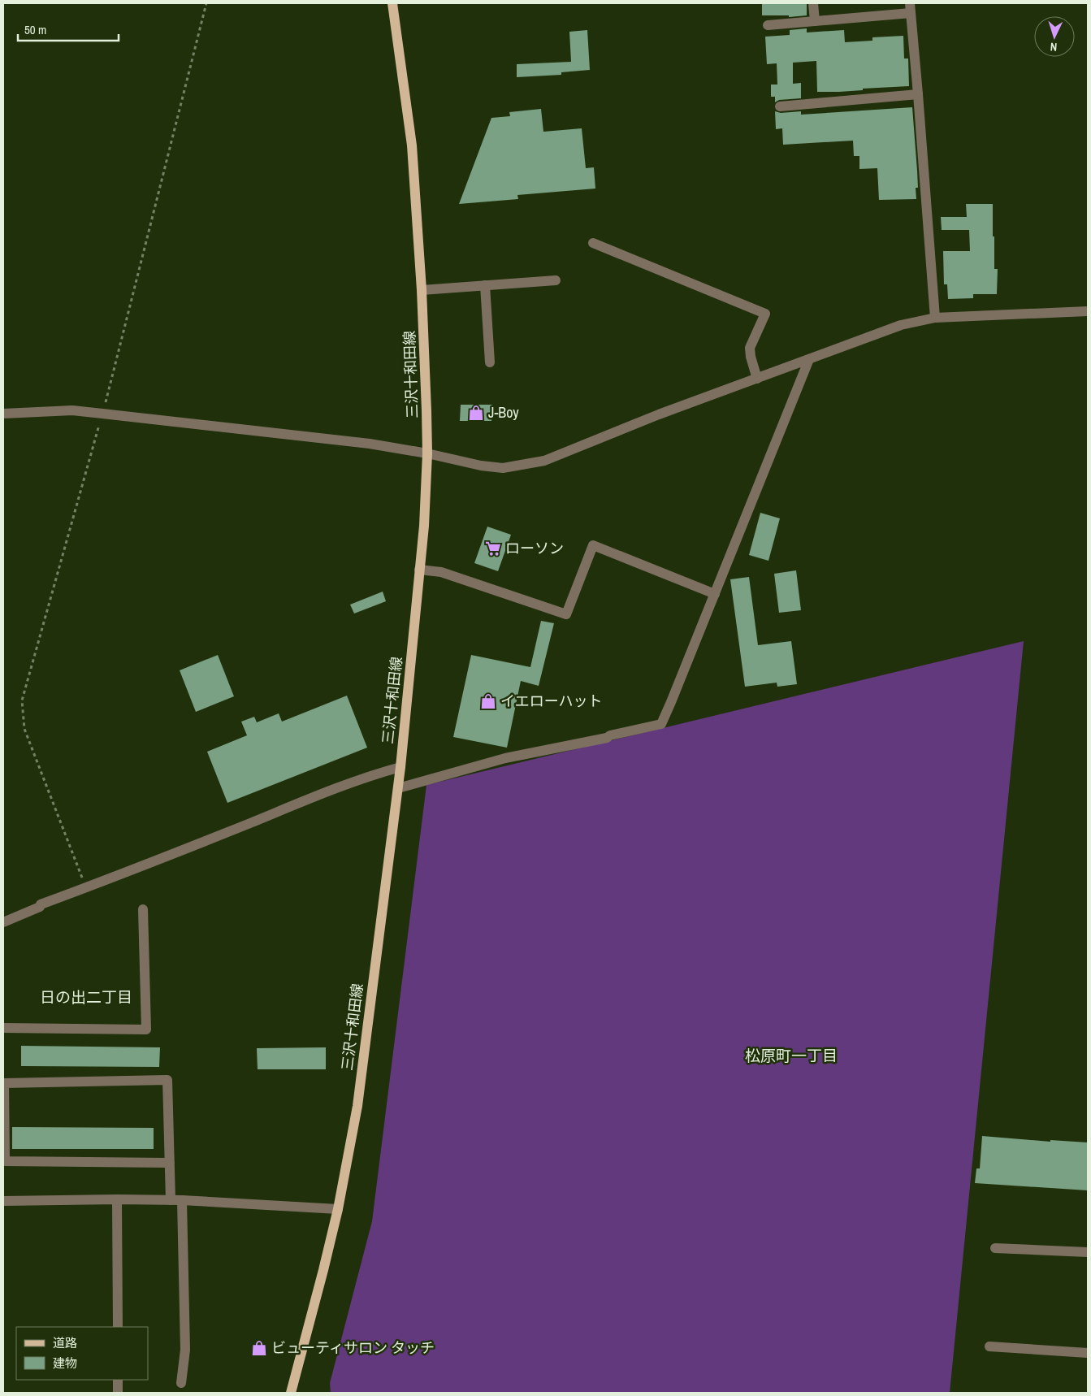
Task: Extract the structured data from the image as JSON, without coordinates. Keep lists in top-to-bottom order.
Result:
{
  "streets": {
    "main road": ["三沢十和田線"]
  },
  "districts": ["日の出二丁目", "松原町一丁目"],
  "places": {
    "shop": ["J-Boy", "イエローハット", "ビューティサロン タッチ"],
    "supermarket": ["ローソン"]
  },
  "legend": ["道路", "建物"],
  "scale_bar": "50 m",
  "north": "bottom"
}
